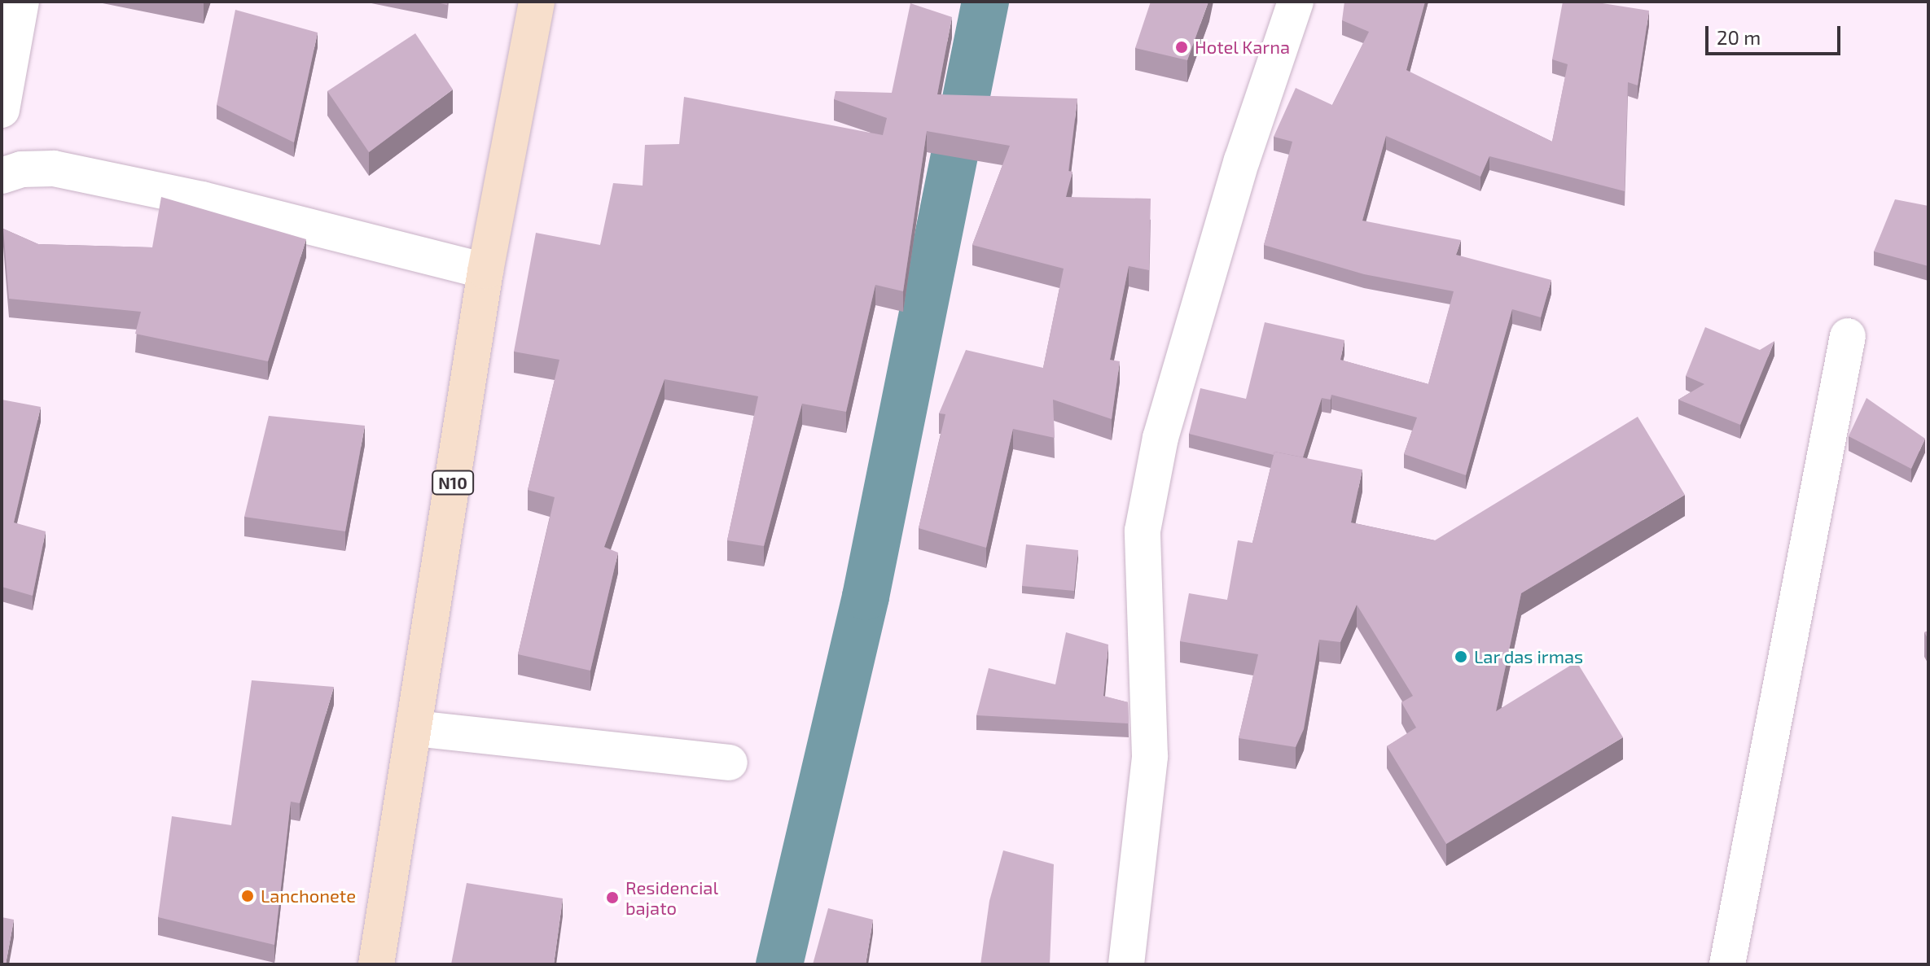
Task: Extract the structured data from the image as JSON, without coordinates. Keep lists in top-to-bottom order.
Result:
{
  "streets": {
    "main road": ["N10"]
  },
  "places": [
    "Hotel Karna",
    "Lar das irmas",
    "Lanchonete",
    "Residencial bajato"
  ],
  "scale_bar": "20 m"
}
